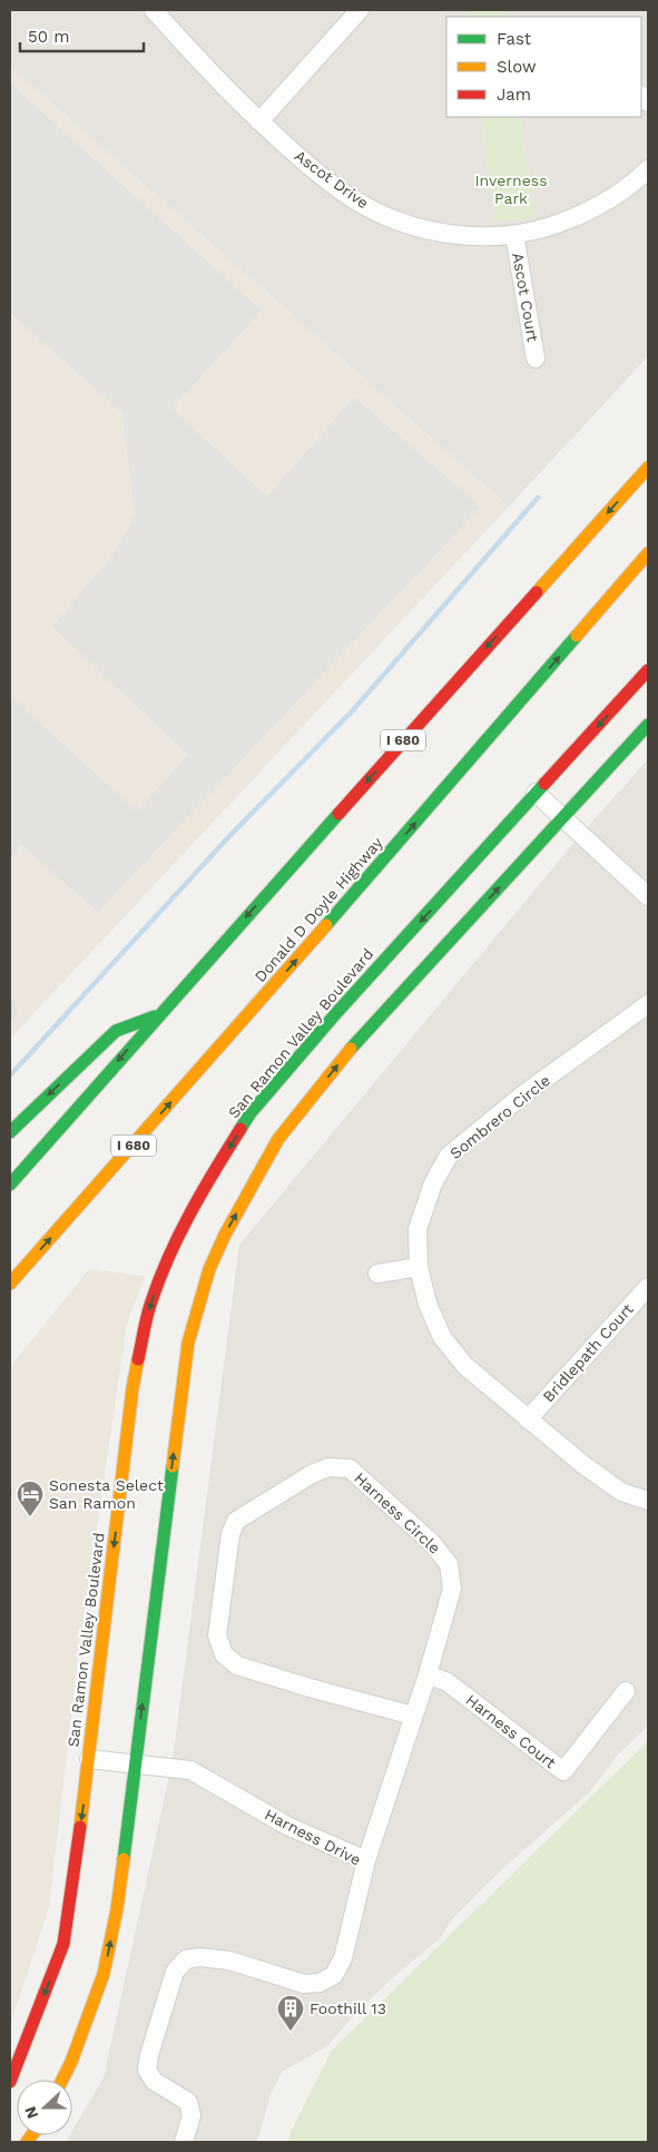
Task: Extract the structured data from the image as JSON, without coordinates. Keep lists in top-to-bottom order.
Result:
{
  "streets": {
    "main road": ["I 680", "Donald D Doyle Highway", "San Ramon Valley Boulevard"],
    "street": [
      "Ascot Drive",
      "Ascot Court",
      "Sombrero Circle",
      "Bridlepath Court",
      "Harness Circle",
      "Harness Court",
      "Harness Drive"
    ]
  },
  "crossings": [
    ["Ascot Drive", "Ascot Court"],
    ["San Ramon Valley Boulevard", "Harness Drive"],
    ["Sombrero Circle", "Bridlepath Court"],
    ["Harness Circle", "Harness Court"],
    ["Harness Circle", "Harness Drive"]
  ],
  "parks": ["Inverness Park"],
  "places": {
    "hotel": ["Sonesta Select San Ramon"],
    "building": ["Foothill 13"]
  },
  "legend": ["Fast", "Slow", "Jam"],
  "scale_bar": "50 m",
  "north": "left"
}
